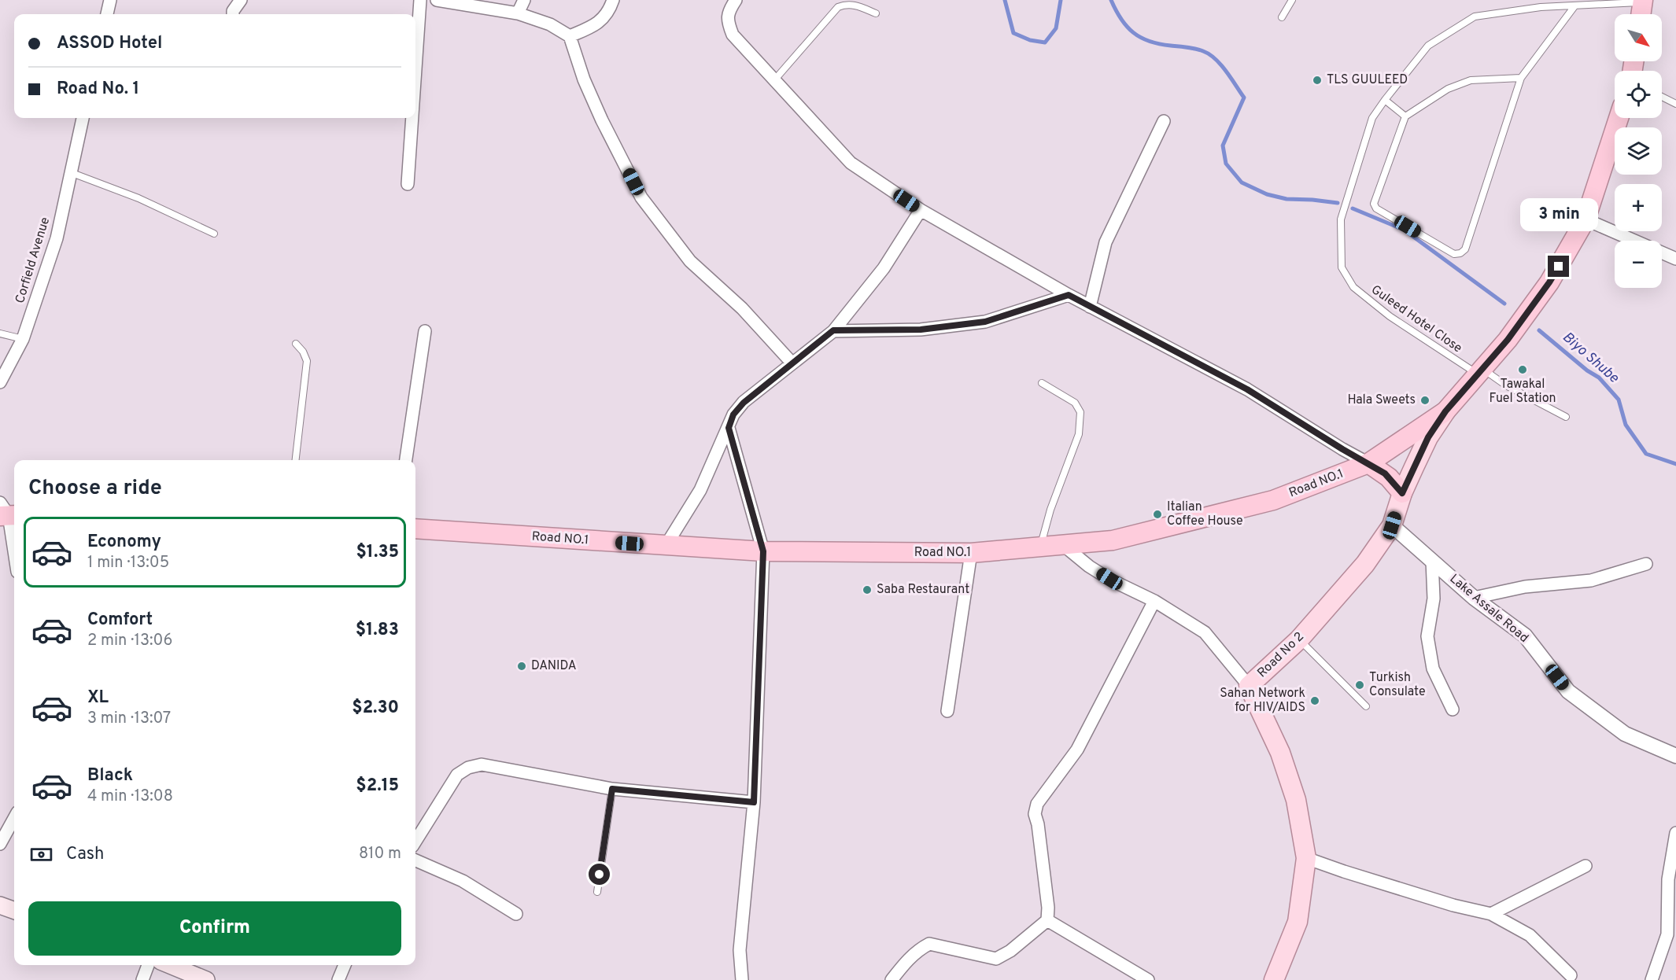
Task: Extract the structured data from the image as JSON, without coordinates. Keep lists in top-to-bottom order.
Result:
{
  "streets": {
    "highway": ["Road NO.1"],
    "main road": ["Road No 2"],
    "street": ["Corfield Avenue", "Lake Assale Road"],
    "lane": ["Guleed Hotel Close"]
  },
  "crossings": [
    ["Guleed Hotel Close", "Road NO.1"],
    ["Road NO.1", "Road No 2"],
    ["Lake Assale Road", "Road No 2"]
  ],
  "water": ["Biyo Shube"],
  "places": [
    "TLS GUULEED",
    "Tawakal Fuel Station",
    "Hala Sweets",
    "Italian Coffee House",
    "Saba Restaurant",
    "DANIDA",
    "Turkish Consulate",
    "Sahan Network for HIV/AIDS"
  ],
  "north": "bottom right",
  "page": {
    "map_buttons": ["+", "−"],
    "banner": ["ASSOD Hotel", "Road No. 1"],
    "bubble": "3 min",
    "heading": "Choose a ride",
    "list": [
      {
        "name": "Economy",
        "note": "1 min · 13:05",
        "value": "$1.35"
      },
      {
        "name": "Comfort",
        "note": "2 min · 13:06",
        "value": "$1.83"
      },
      {
        "name": "XL",
        "note": "3 min · 13:07",
        "value": "$2.30"
      },
      {
        "name": "Black",
        "note": "4 min · 13:08",
        "value": "$2.15"
      }
    ],
    "pay": ["Cash", "810 m"],
    "buttons": "Confirm"
  }
}
